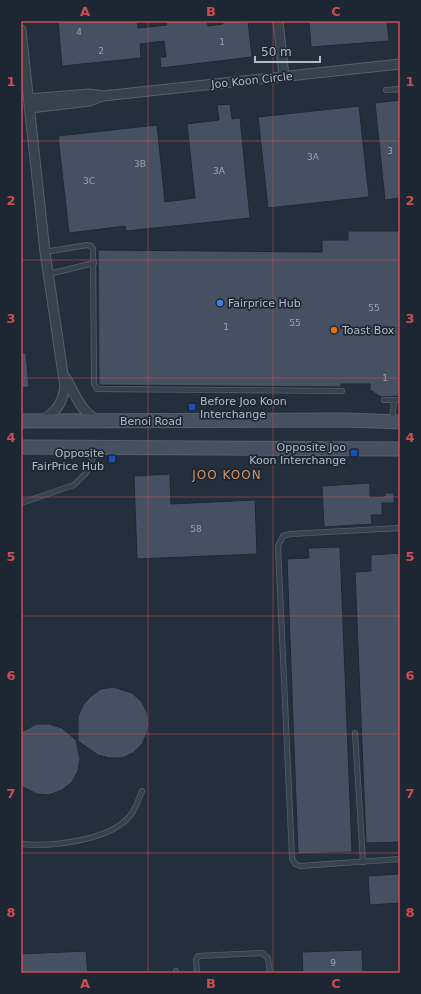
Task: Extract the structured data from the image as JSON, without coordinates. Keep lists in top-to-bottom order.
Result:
{
  "streets": {
    "main road": ["Benoi Road"],
    "street": ["Joo Koon Circle"]
  },
  "districts": ["JOO KOON"],
  "places": {
    "other": ["Fairprice Hub", "Toast Box"],
    "transit": ["Before Joo Koon Interchange", "Opposite Joo Koon Interchange", "Opposite FairPrice Hub"]
  },
  "house_numbers": [
    "4",
    "1",
    "2",
    "3",
    "3A",
    "3B",
    "3A",
    "3C",
    "55",
    "55",
    "1",
    "1",
    "58",
    "9"
  ],
  "scale_bar": "50 m",
  "grid": {
    "columns": ["A", "B", "C"],
    "rows": [
      "1",
      "2",
      "3",
      "4",
      "5",
      "6",
      "7",
      "8"
    ]
  }
}
